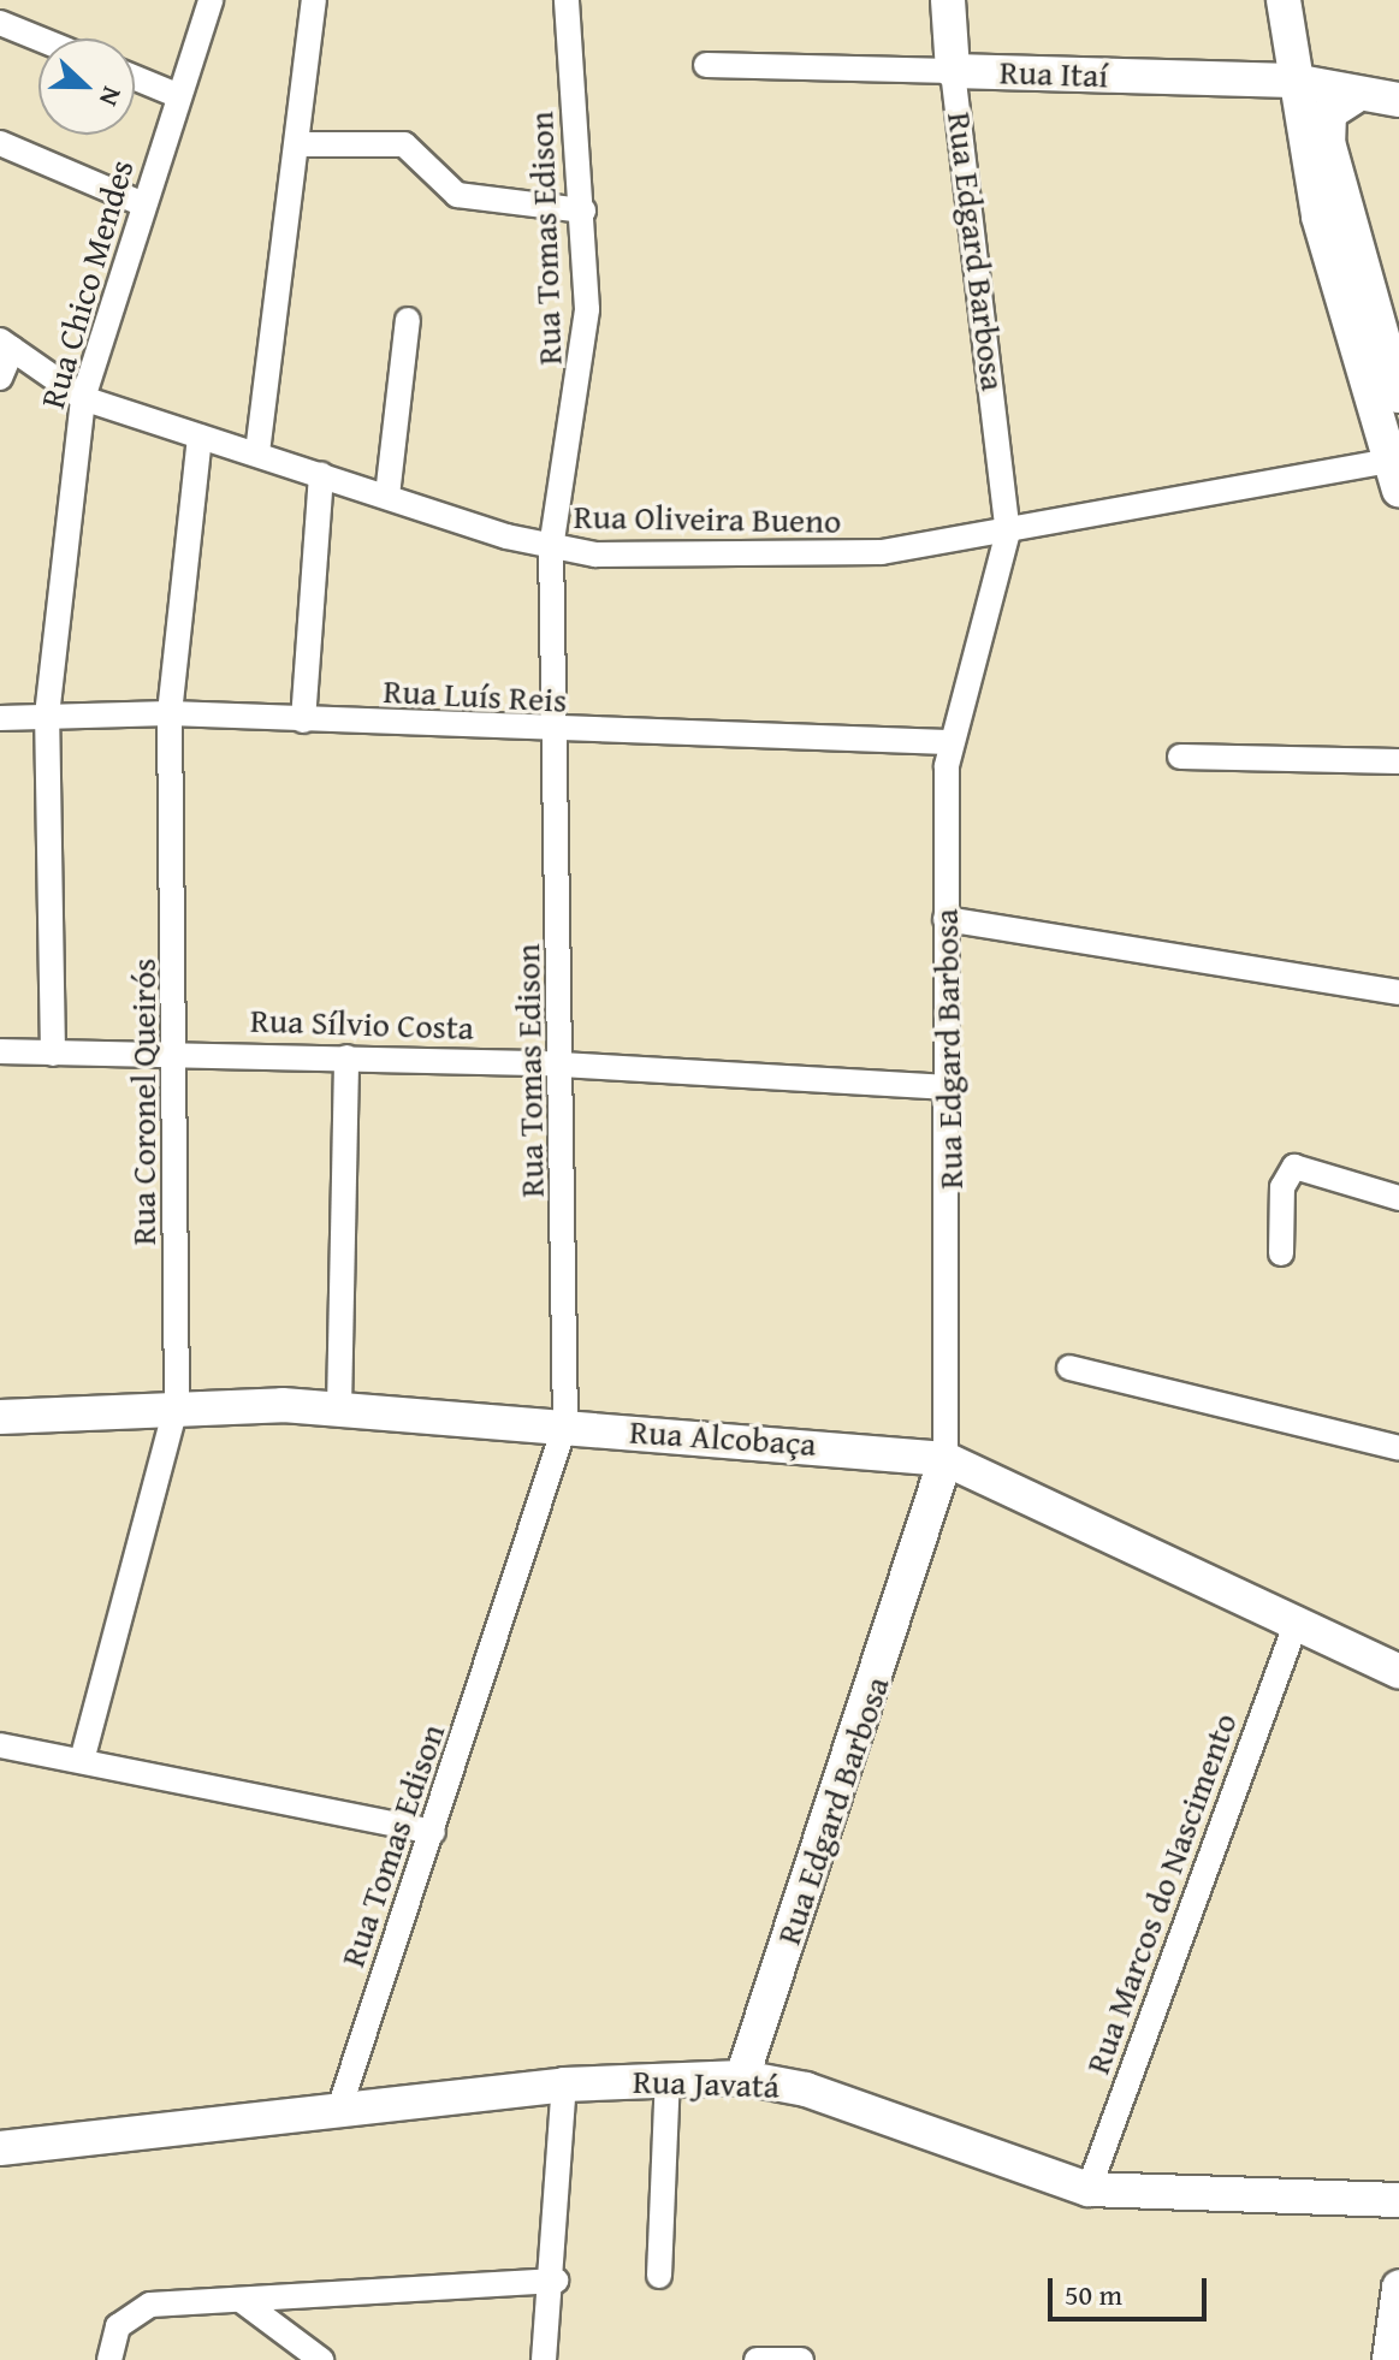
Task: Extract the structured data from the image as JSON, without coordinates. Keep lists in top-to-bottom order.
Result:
{
  "streets": {
    "main road": [
      "Rua Itaí",
      "Rua Edgard Barbosa",
      "Rua Alcobaça",
      "Rua Javatá"
    ],
    "street": [
      "Rua Tomas Edison",
      "Rua Chico Mendes",
      "Rua Oliveira Bueno",
      "Rua Luís Reis",
      "Rua Sílvio Costa",
      "Rua Coronel Queirós",
      "Rua Marcos do Nascimento"
    ]
  },
  "crossings": [
    ["Rua Itaí", "Rua Edgard Barbosa"],
    ["Rua Tomas Edison", "Rua Oliveira Bueno"],
    ["Rua Tomas Edison", "Rua Luís Reis"],
    ["Rua Tomas Edison", "Rua Sílvio Costa"],
    ["Rua Tomas Edison", "Rua Alcobaça"],
    ["Rua Tomas Edison", "Rua Javatá"],
    ["Rua Edgard Barbosa", "Rua Oliveira Bueno"],
    ["Rua Edgard Barbosa", "Rua Luís Reis"],
    ["Rua Edgard Barbosa", "Rua Sílvio Costa"],
    ["Rua Edgard Barbosa", "Rua Alcobaça"],
    ["Rua Edgard Barbosa", "Rua Javatá"],
    ["Rua Chico Mendes", "Rua Oliveira Bueno"],
    ["Rua Chico Mendes", "Rua Luís Reis"],
    ["Rua Chico Mendes", "Rua Sílvio Costa"],
    ["Rua Oliveira Bueno", "Rua Coronel Queirós"],
    ["Rua Luís Reis", "Rua Coronel Queirós"],
    ["Rua Sílvio Costa", "Rua Coronel Queirós"],
    ["Rua Coronel Queirós", "Rua Alcobaça"],
    ["Rua Alcobaça", "Rua Marcos do Nascimento"],
    ["Rua Marcos do Nascimento", "Rua Javatá"]
  ],
  "scale_bar": "50 m",
  "north": "right"
}
